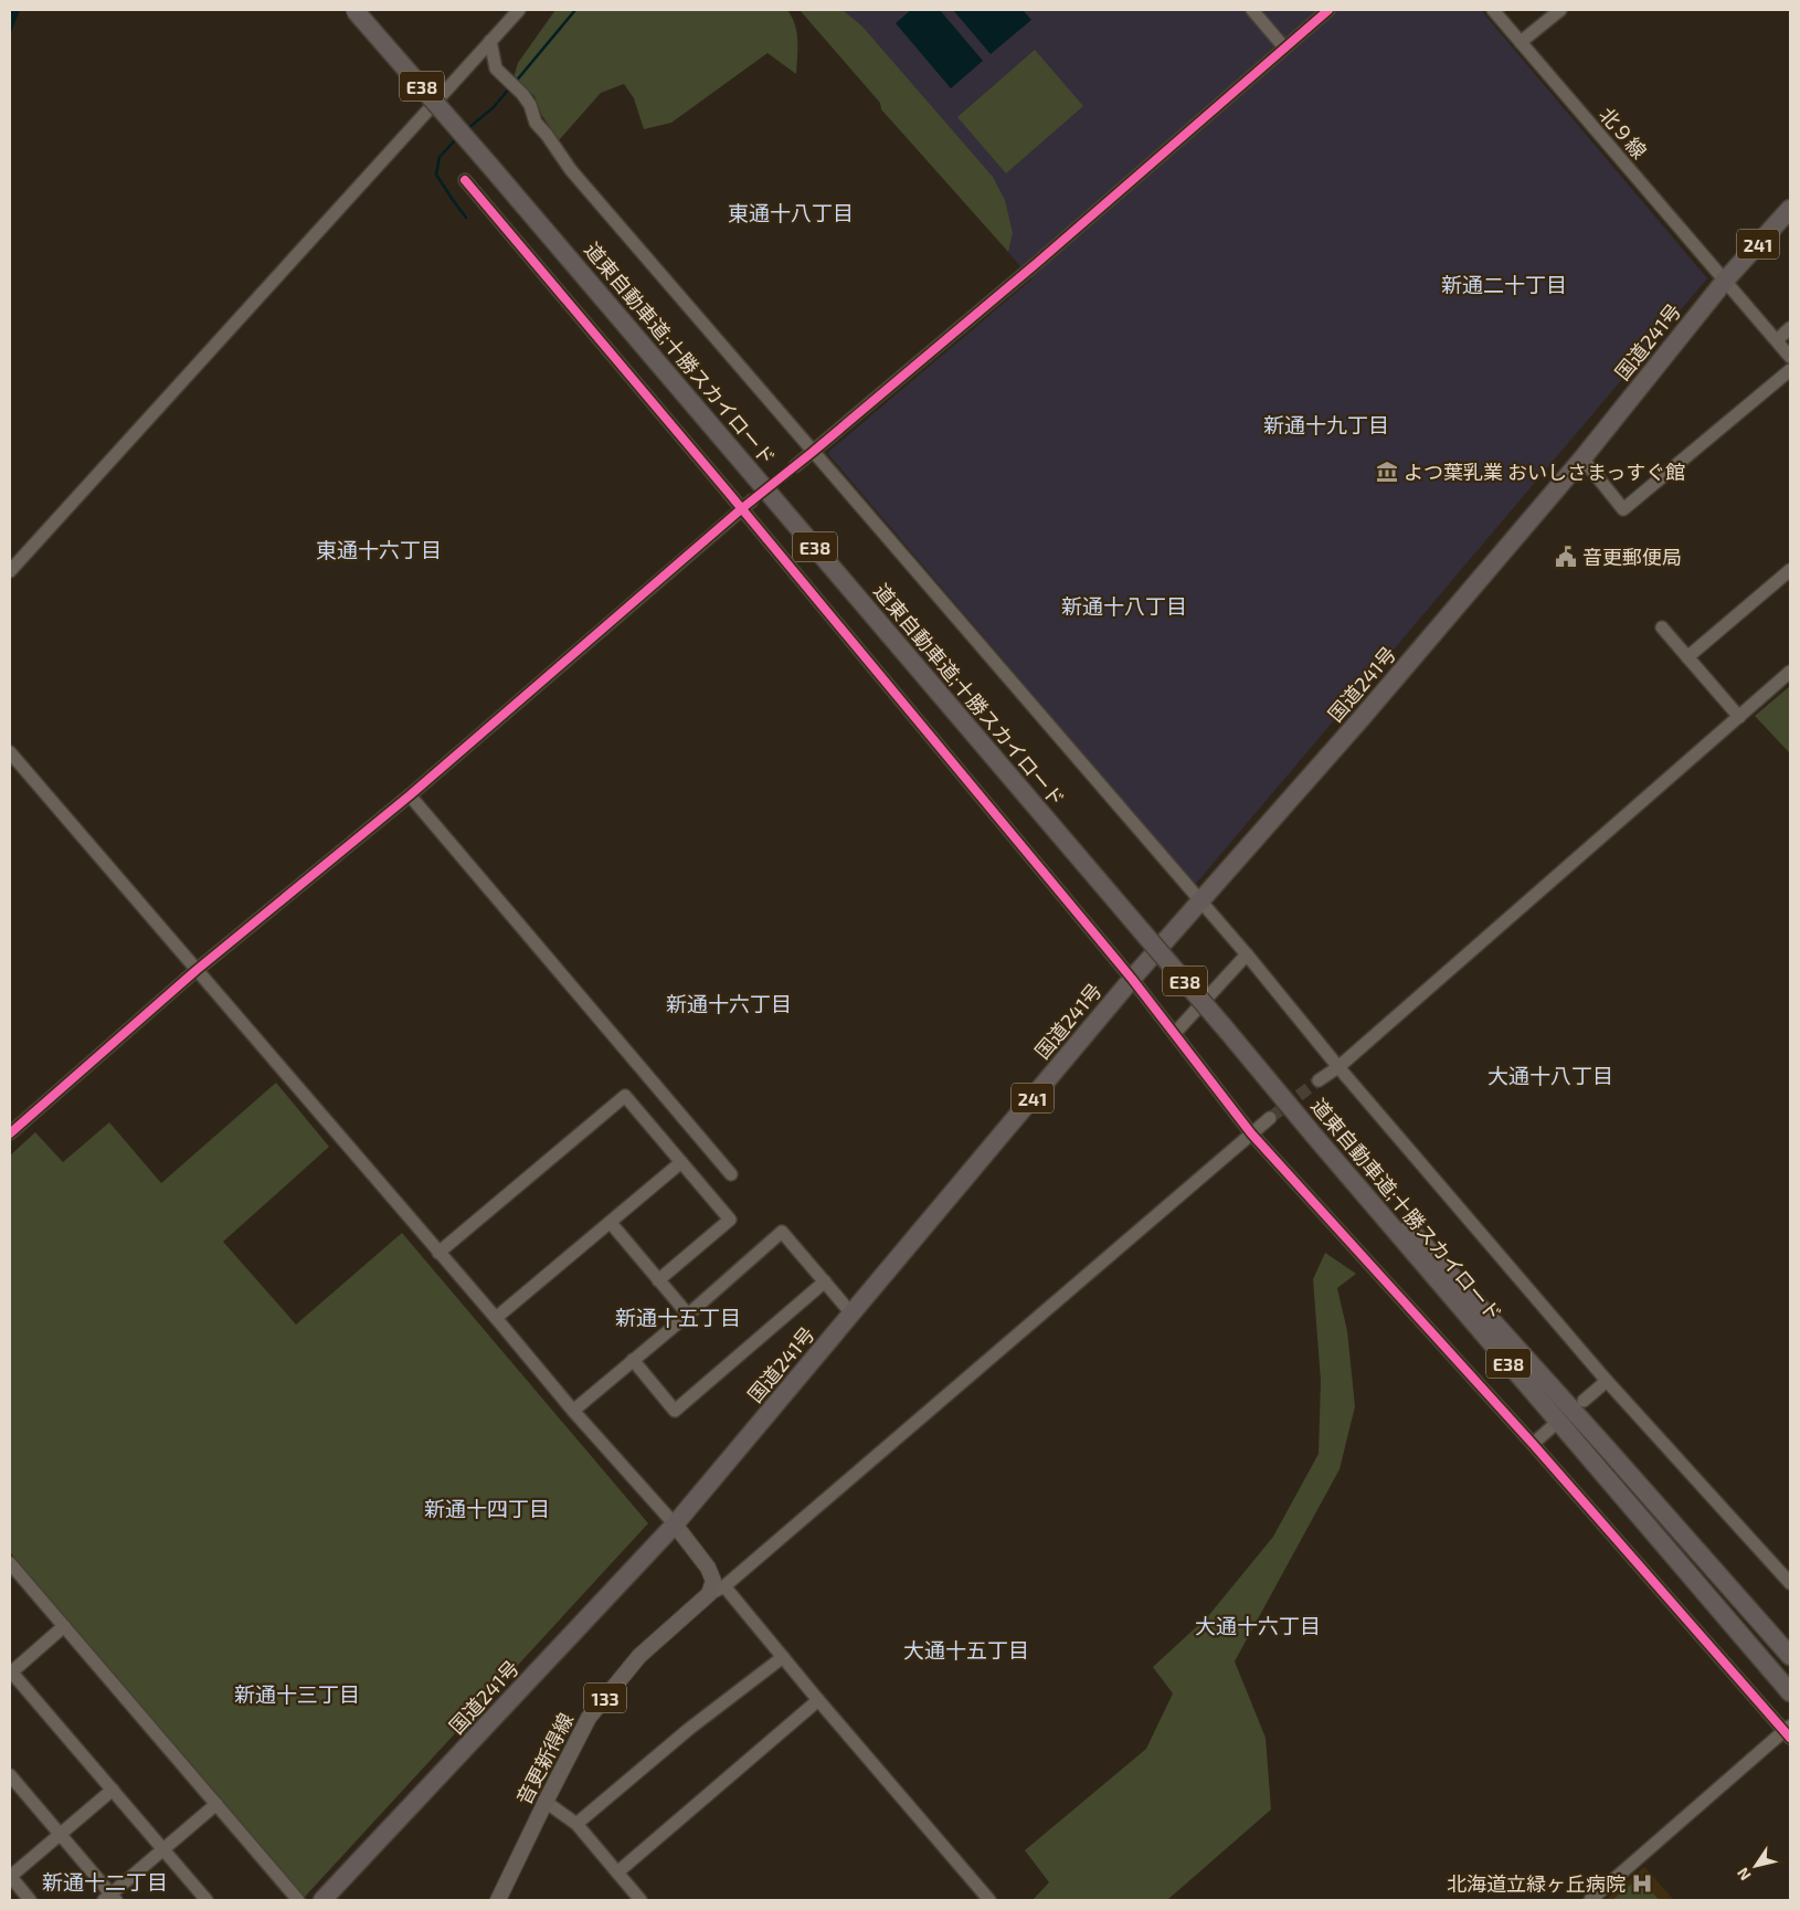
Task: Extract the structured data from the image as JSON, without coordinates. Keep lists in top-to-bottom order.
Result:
{
  "streets": {
    "highway": [
      "E38",
      "241",
      "国道241号",
      "道東自動車道;十勝スカイロード"
    ],
    "main road": ["133", "音更新得線"],
    "street": ["北９線"]
  },
  "crossings": [
    ["北９線", "国道241号"]
  ],
  "districts": [
    "東通十八丁目",
    "新通二十丁目",
    "新通十九丁目",
    "東通十六丁目",
    "新通十八丁目",
    "新通十六丁目",
    "大通十八丁目",
    "新通十五丁目",
    "新通十四丁目",
    "大通十六丁目",
    "大通十五丁目",
    "新通十三丁目",
    "新通十二丁目"
  ],
  "places": {
    "museum": ["よつ葉乳業 おいしさまっすぐ館"],
    "public building": ["音更郵便局"],
    "hospital": ["北海道立緑ヶ丘病院"]
  },
  "north": "bottom left"
}
